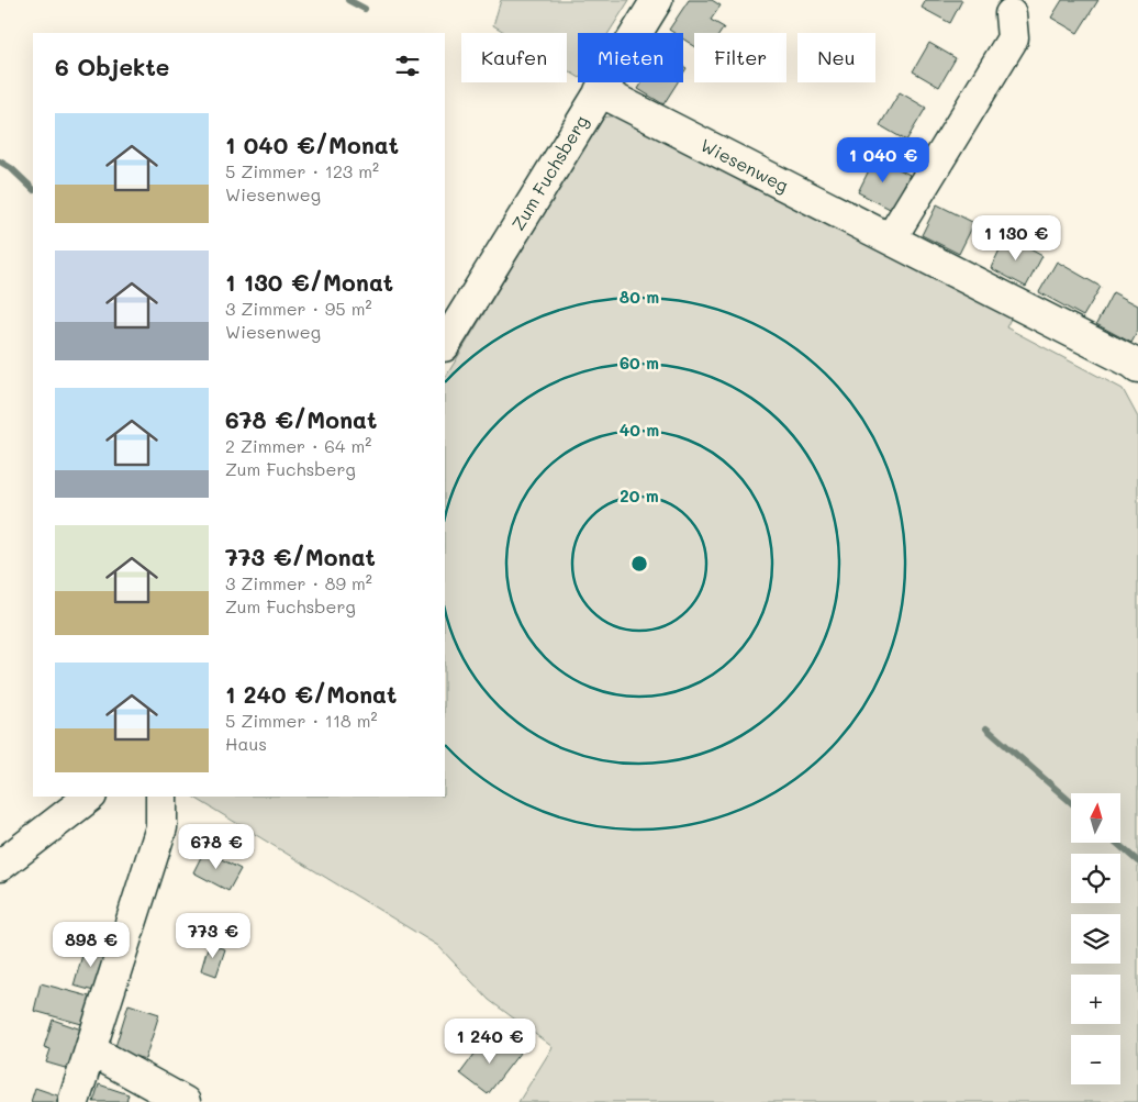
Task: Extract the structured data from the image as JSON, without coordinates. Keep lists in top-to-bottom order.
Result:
{
  "streets": {
    "street": ["Wiesenweg", "Zum Fuchsberg"]
  },
  "crossings": [
    ["Wiesenweg", "Zum Fuchsberg"]
  ],
  "north": "top",
  "page": {
    "chip": [
      "Kaufen",
      "Mieten",
      "Filter",
      "Neu"
    ],
    "heading": "6 Objekte",
    "list": [
      {
        "name": "1 040 €/Monat",
        "note": "5 Zimmer · 123 m² · Wiesenweg"
      },
      {
        "name": "1 130 €/Monat",
        "note": "3 Zimmer · 95 m² · Wiesenweg"
      },
      {
        "name": "678 €/Monat",
        "note": "2 Zimmer · 64 m² · Zum Fuchsberg"
      },
      {
        "name": "773 €/Monat",
        "note": "3 Zimmer · 89 m² · Zum Fuchsberg"
      },
      {
        "name": "1 240 €/Monat",
        "note": "5 Zimmer · 118 m² · Haus"
      }
    ],
    "price": [
      "1 040 €",
      "1 130 €",
      "678 €",
      "773 €",
      "898 €",
      "1 240 €"
    ],
    "map_buttons": ["+", "−"]
  },
  "rings": [
    "80 m",
    "60 m",
    "40 m",
    "20 m"
  ]
}
